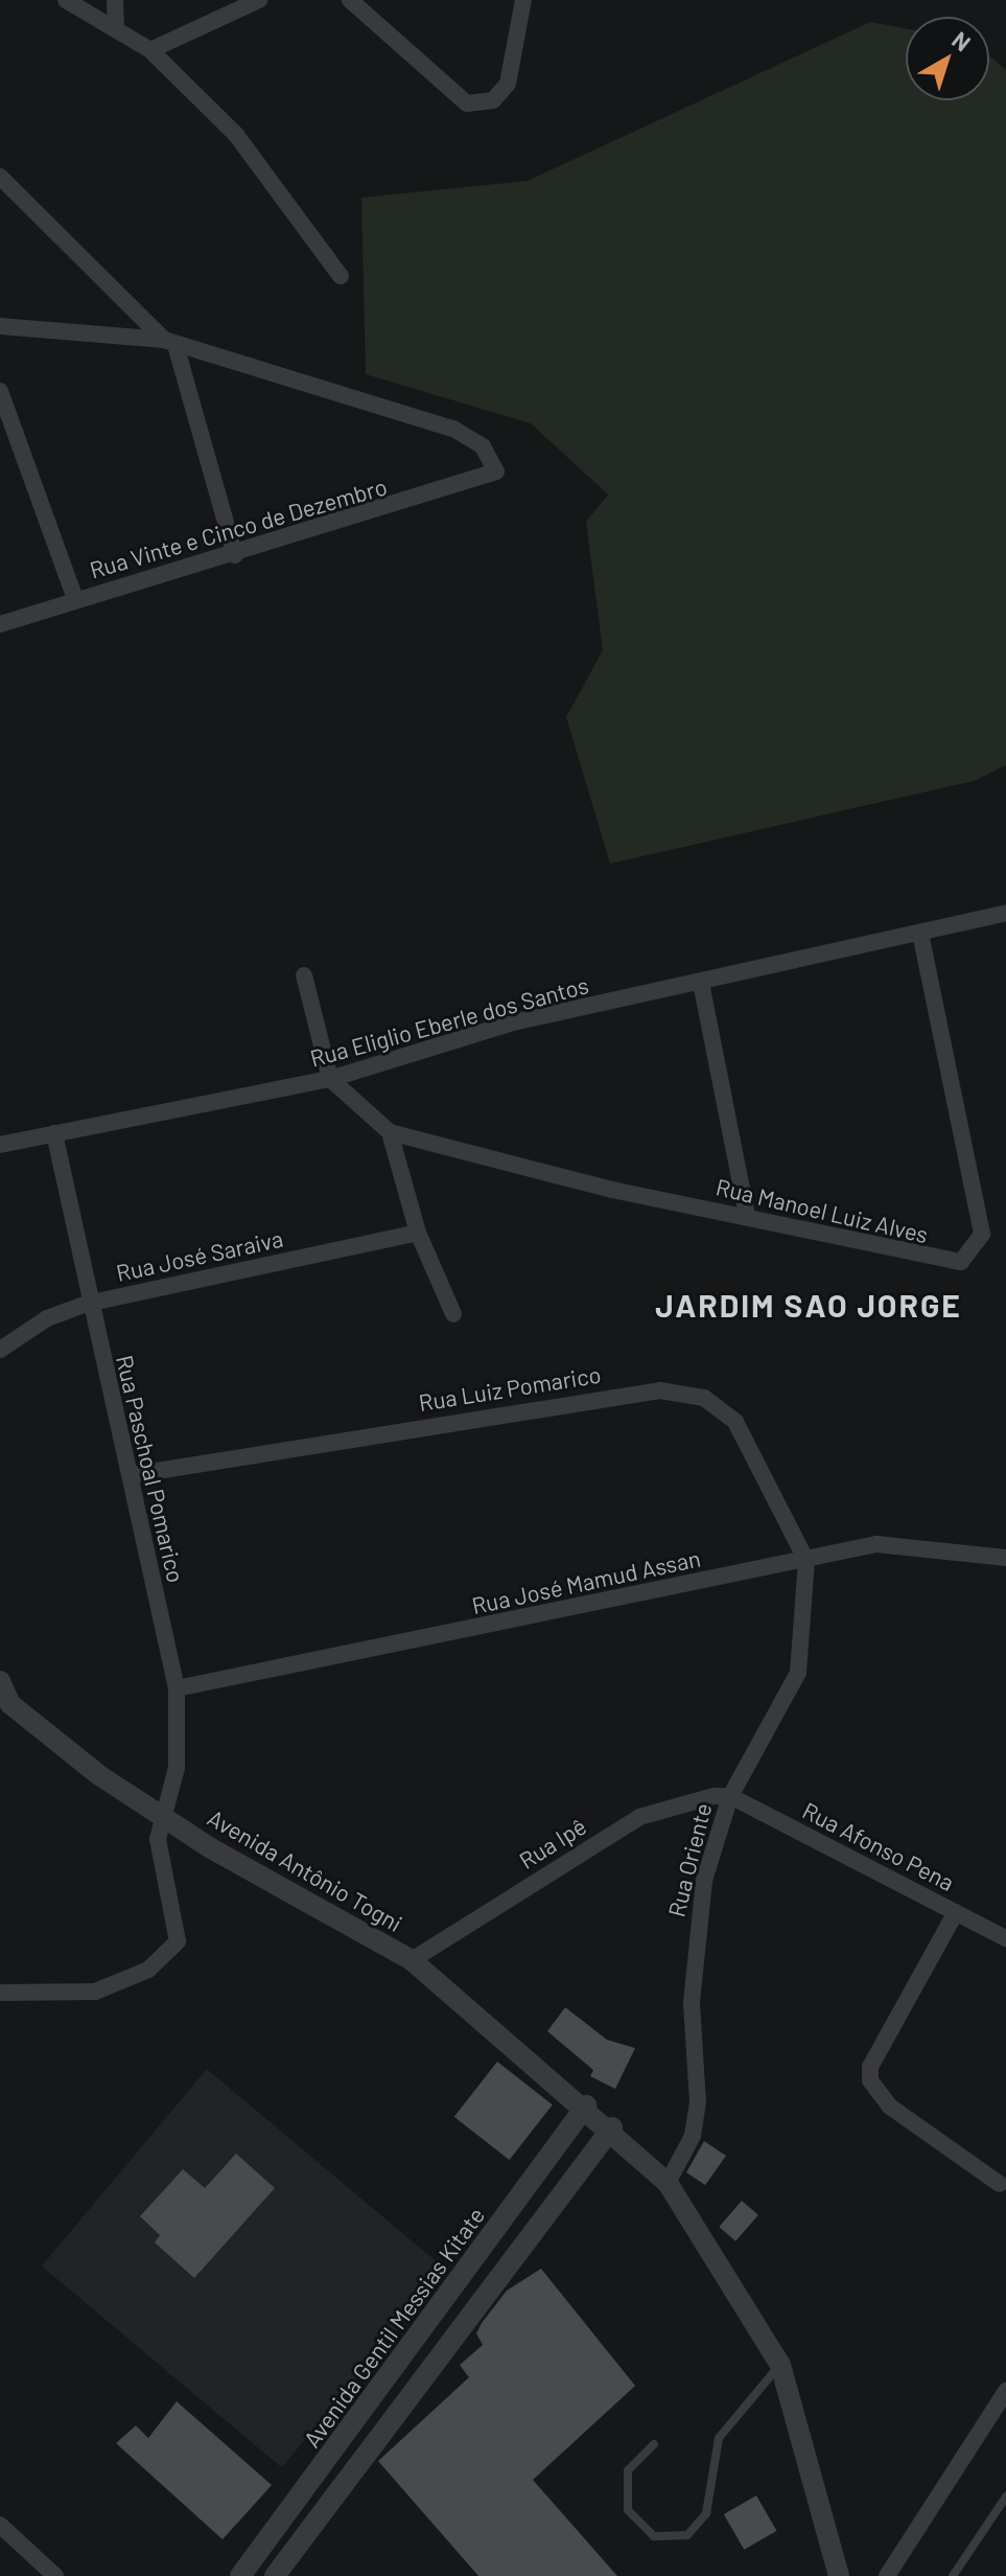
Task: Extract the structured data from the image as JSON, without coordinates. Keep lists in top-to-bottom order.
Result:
{
  "streets": {
    "street": [
      "Rua Vinte e Cinco de Dezembro",
      "Rua Eliglio Eberle dos Santos",
      "Rua Manoel Luiz Alves",
      "Rua José Saraiva",
      "Rua Luiz Pomarico",
      "Rua Paschoal Pomarico",
      "Rua José Mamud Assan",
      "Rua Ipê",
      "Rua Afonso Pena",
      "Rua Oriente",
      "Avenida Antônio Togni",
      "Avenida Gentil Messias Kitate"
    ]
  },
  "crossings": [
    ["Rua Eliglio Eberle dos Santos", "Rua Manoel Luiz Alves"],
    ["Rua Eliglio Eberle dos Santos", "Rua Paschoal Pomarico"],
    ["Rua José Saraiva", "Rua Paschoal Pomarico"],
    ["Rua Luiz Pomarico", "Rua Paschoal Pomarico"],
    ["Rua Luiz Pomarico", "Rua José Mamud Assan"],
    ["Rua Luiz Pomarico", "Rua Oriente"],
    ["Rua Paschoal Pomarico", "Rua José Mamud Assan"],
    ["Rua Paschoal Pomarico", "Avenida Antônio Togni"],
    ["Rua José Mamud Assan", "Rua Oriente"],
    ["Rua Ipê", "Rua Afonso Pena"],
    ["Rua Ipê", "Rua Oriente"],
    ["Rua Ipê", "Avenida Antônio Togni"],
    ["Rua Afonso Pena", "Rua Oriente"],
    ["Rua Oriente", "Avenida Antônio Togni"],
    ["Avenida Antônio Togni", "Avenida Gentil Messias Kitate"]
  ],
  "districts": ["JARDIM SAO JORGE"],
  "north": "top right"
}
